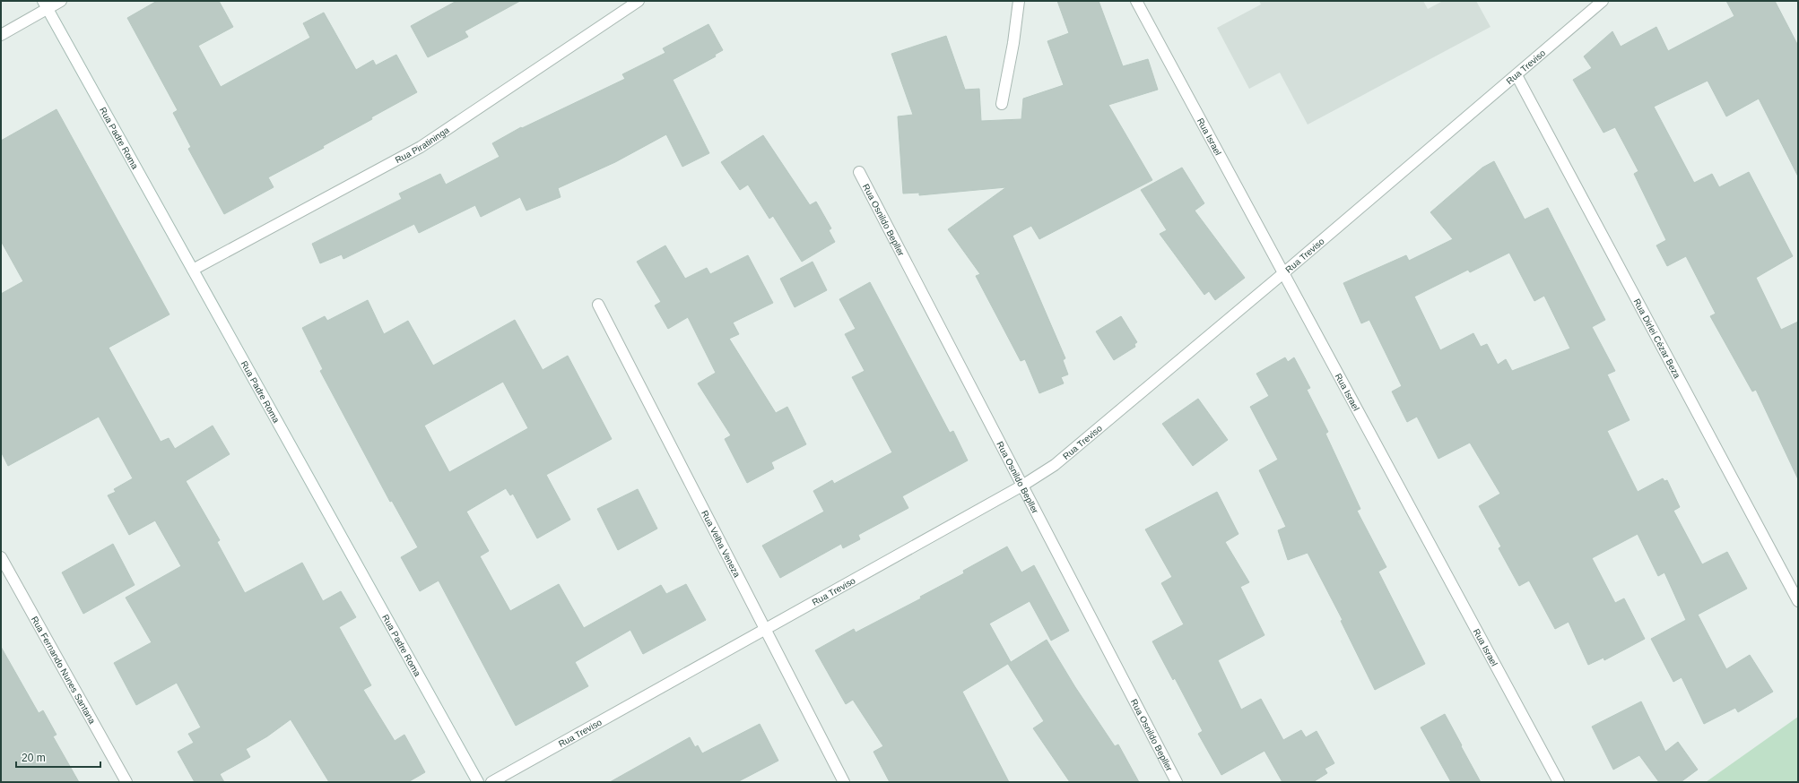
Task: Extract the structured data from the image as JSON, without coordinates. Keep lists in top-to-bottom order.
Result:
{
  "streets": {
    "street": [
      "Rua Treviso",
      "Rua Israel",
      "Rua Padre Roma",
      "Rua Piratininga",
      "Rua Osnildo Bepller",
      "Rua Dirlei Cézar Beza",
      "Rua Velha Veneza",
      "Rua Fernando Nunes Santana"
    ]
  },
  "crossings": [
    ["Rua Treviso", "Rua Israel"],
    ["Rua Treviso", "Rua Osnildo Bepller"],
    ["Rua Treviso", "Rua Dirlei Cézar Beza"],
    ["Rua Treviso", "Rua Velha Veneza"],
    ["Rua Padre Roma", "Rua Piratininga"]
  ],
  "scale_bar": "20 m"
}
